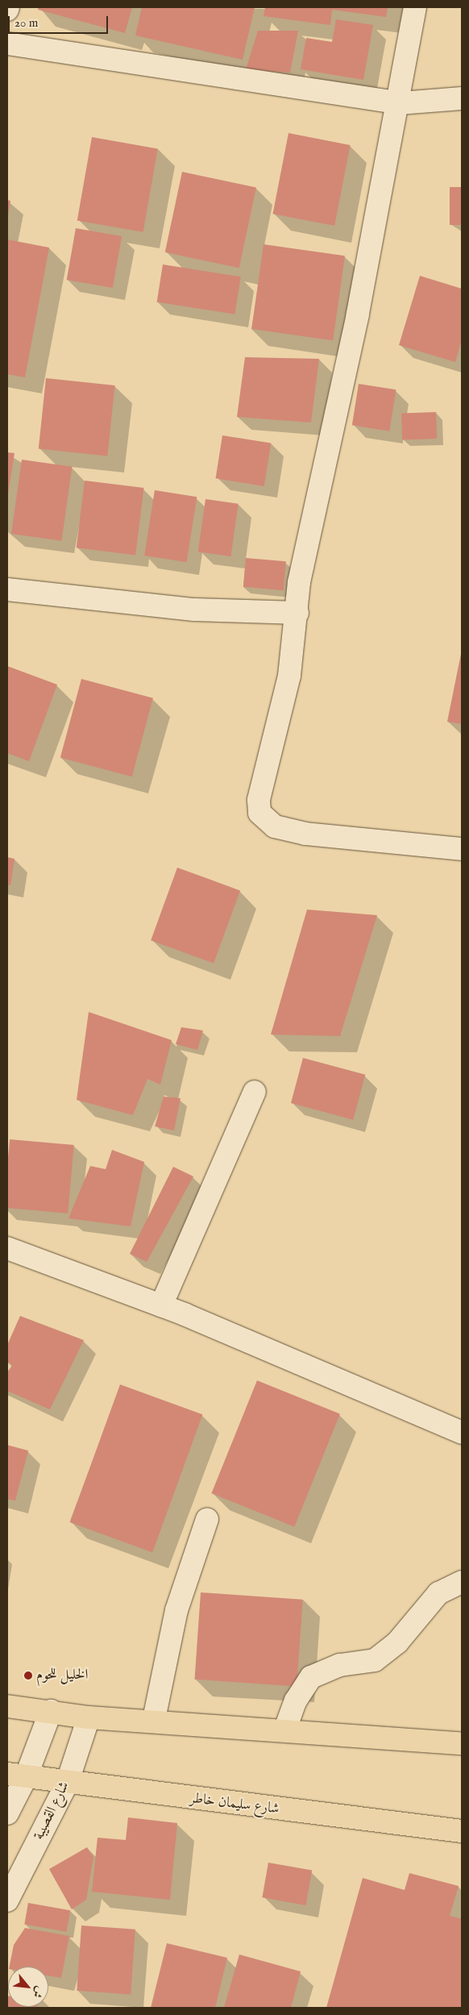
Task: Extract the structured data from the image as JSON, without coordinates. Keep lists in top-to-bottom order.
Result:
{
  "streets": {
    "main road": ["شارع سليمان خاطر"],
    "street": ["شارع القصيبة"]
  },
  "crossings": [
    ["شارع سليمان خاطر", "شارع القصيبة"]
  ],
  "places": ["الخليل للحوم"],
  "scale_bar": "20 m",
  "north": "bottom right"
}
